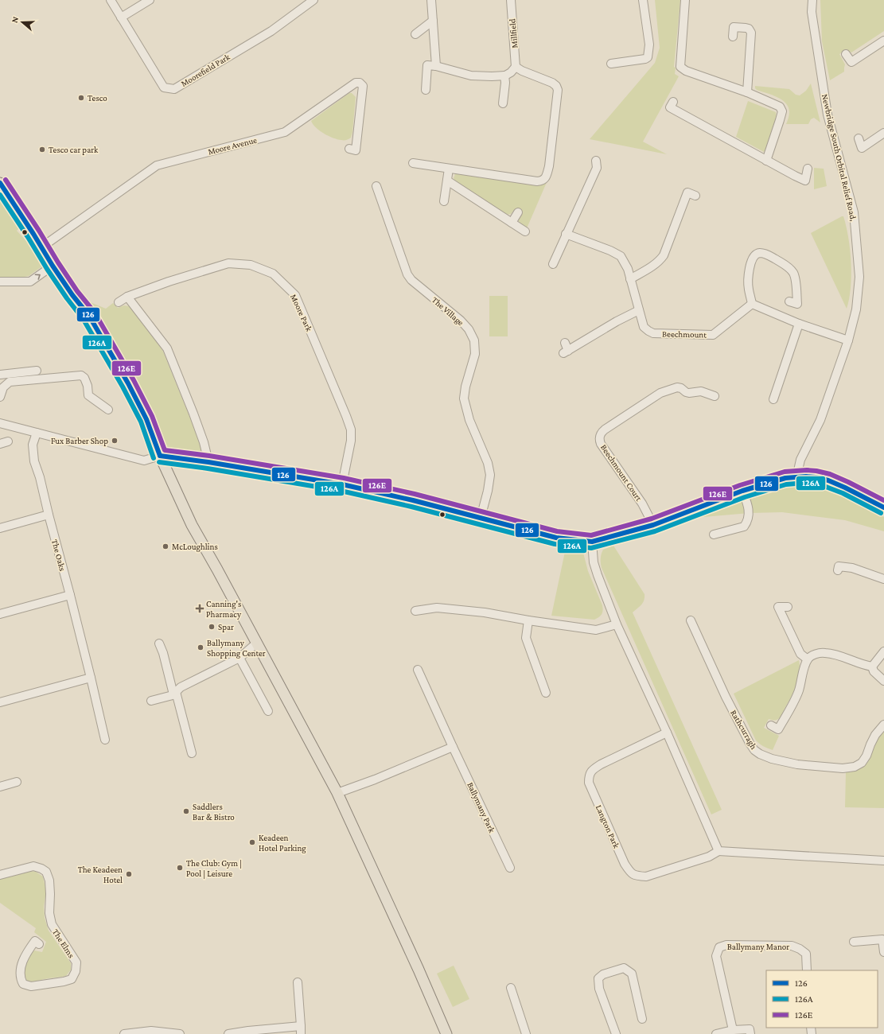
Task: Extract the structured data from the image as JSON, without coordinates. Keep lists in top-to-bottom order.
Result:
{
  "streets": {
    "street": [
      "Millfield",
      "Moorefield Park",
      "Moore Avenue",
      "Newbridge South Orbital Relief Road,",
      "The Village",
      "Moore Park",
      "Beechmount",
      "Beechmount Court",
      "The Oaks",
      "Rathcurragh",
      "Ballymany Park",
      "Langton Park",
      "The Elms",
      "Ballymany Manor"
    ]
  },
  "places": {
    "other": [
      "Tesco",
      "Tesco car park",
      "Fux Barber Shop",
      "McLoughlins",
      "Spar",
      "Ballymany Shopping Center",
      "Saddlers Bar & Bistro",
      "Keadeen Hotel Parking",
      "The Club: Gym | Pool | Leisure",
      "The Keadeen Hotel"
    ],
    "health": ["Canning's Pharmacy"]
  },
  "lines": ["transit line 126E", "transit line 126", "transit line 126A"],
  "legend": ["126", "126A", "126E"],
  "north": "left"
}
